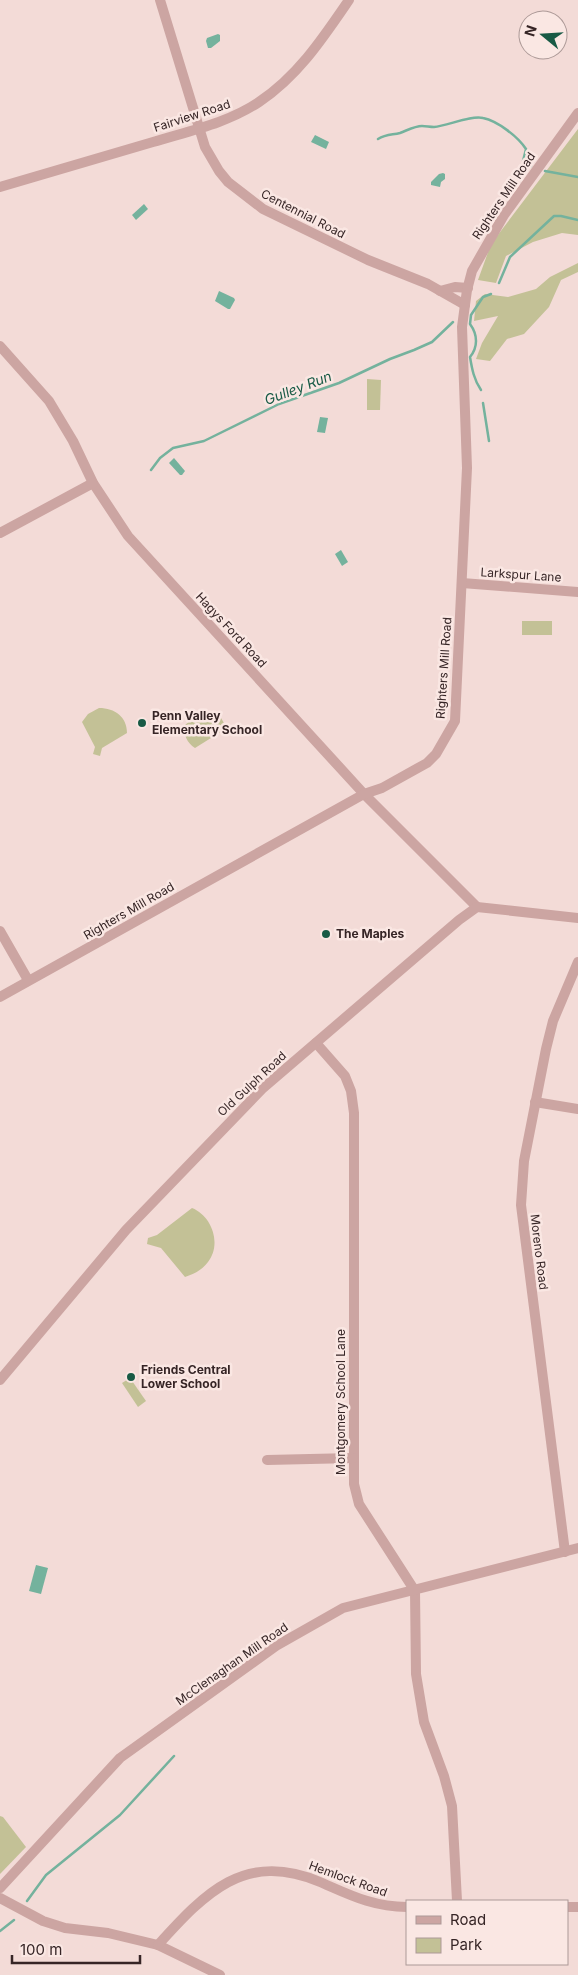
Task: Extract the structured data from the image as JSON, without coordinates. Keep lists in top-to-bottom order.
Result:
{
  "streets": {
    "street": [
      "Fairview Road",
      "Righters Mill Road",
      "Centennial Road",
      "Larkspur Lane",
      "Hagys Ford Road",
      "Old Gulph Road",
      "Moreno Road",
      "Montgomery School Lane",
      "McClenaghan Mill Road",
      "Hemlock Road"
    ]
  },
  "crossings": [
    ["Fairview Road", "Centennial Road"],
    ["Righters Mill Road", "Centennial Road"],
    ["Righters Mill Road", "Larkspur Lane"],
    ["Righters Mill Road", "Hagys Ford Road"],
    ["Hagys Ford Road", "Old Gulph Road"],
    ["Old Gulph Road", "Montgomery School Lane"],
    ["Moreno Road", "McClenaghan Mill Road"],
    ["Montgomery School Lane", "McClenaghan Mill Road"]
  ],
  "water": ["Gulley Run"],
  "places": ["Penn Valley Elementary School", "The Maples", "Friends Central Lower School"],
  "legend": ["Road", "Park"],
  "scale_bar": "100 m",
  "north": "left"
}
